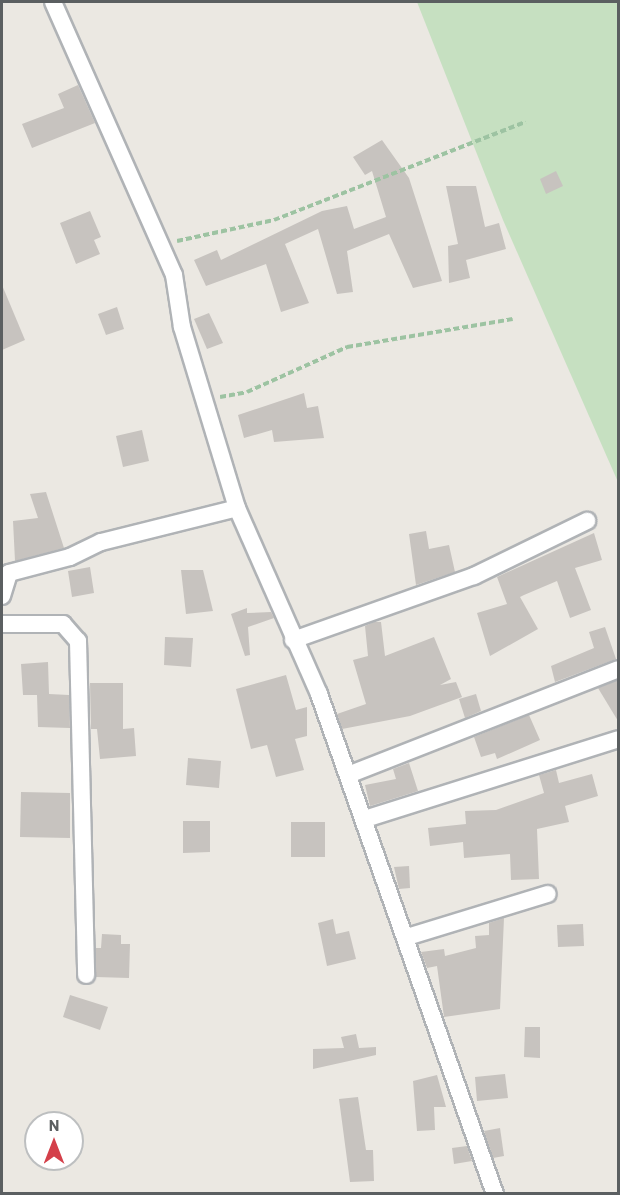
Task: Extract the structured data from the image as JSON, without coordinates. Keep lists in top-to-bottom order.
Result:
{
  "north": "top"
}
